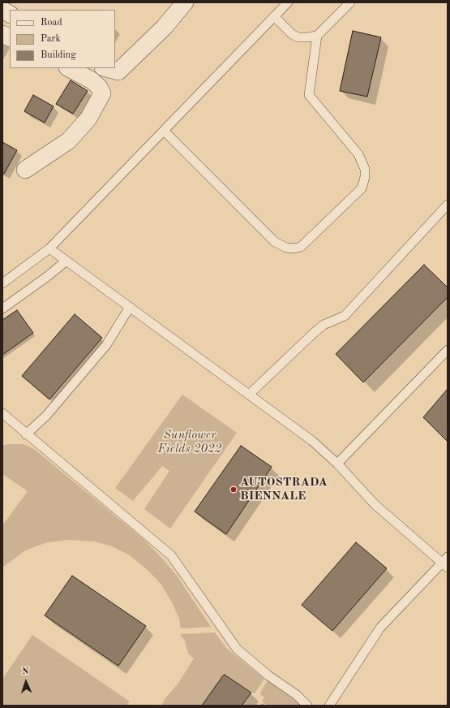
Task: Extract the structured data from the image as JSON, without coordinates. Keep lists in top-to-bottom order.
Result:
{
  "parks": ["Sunflower Fields 2022"],
  "places": ["AUTOSTRADA BIENNALE"],
  "legend": ["Road", "Park", "Building"],
  "north": "top"
}
